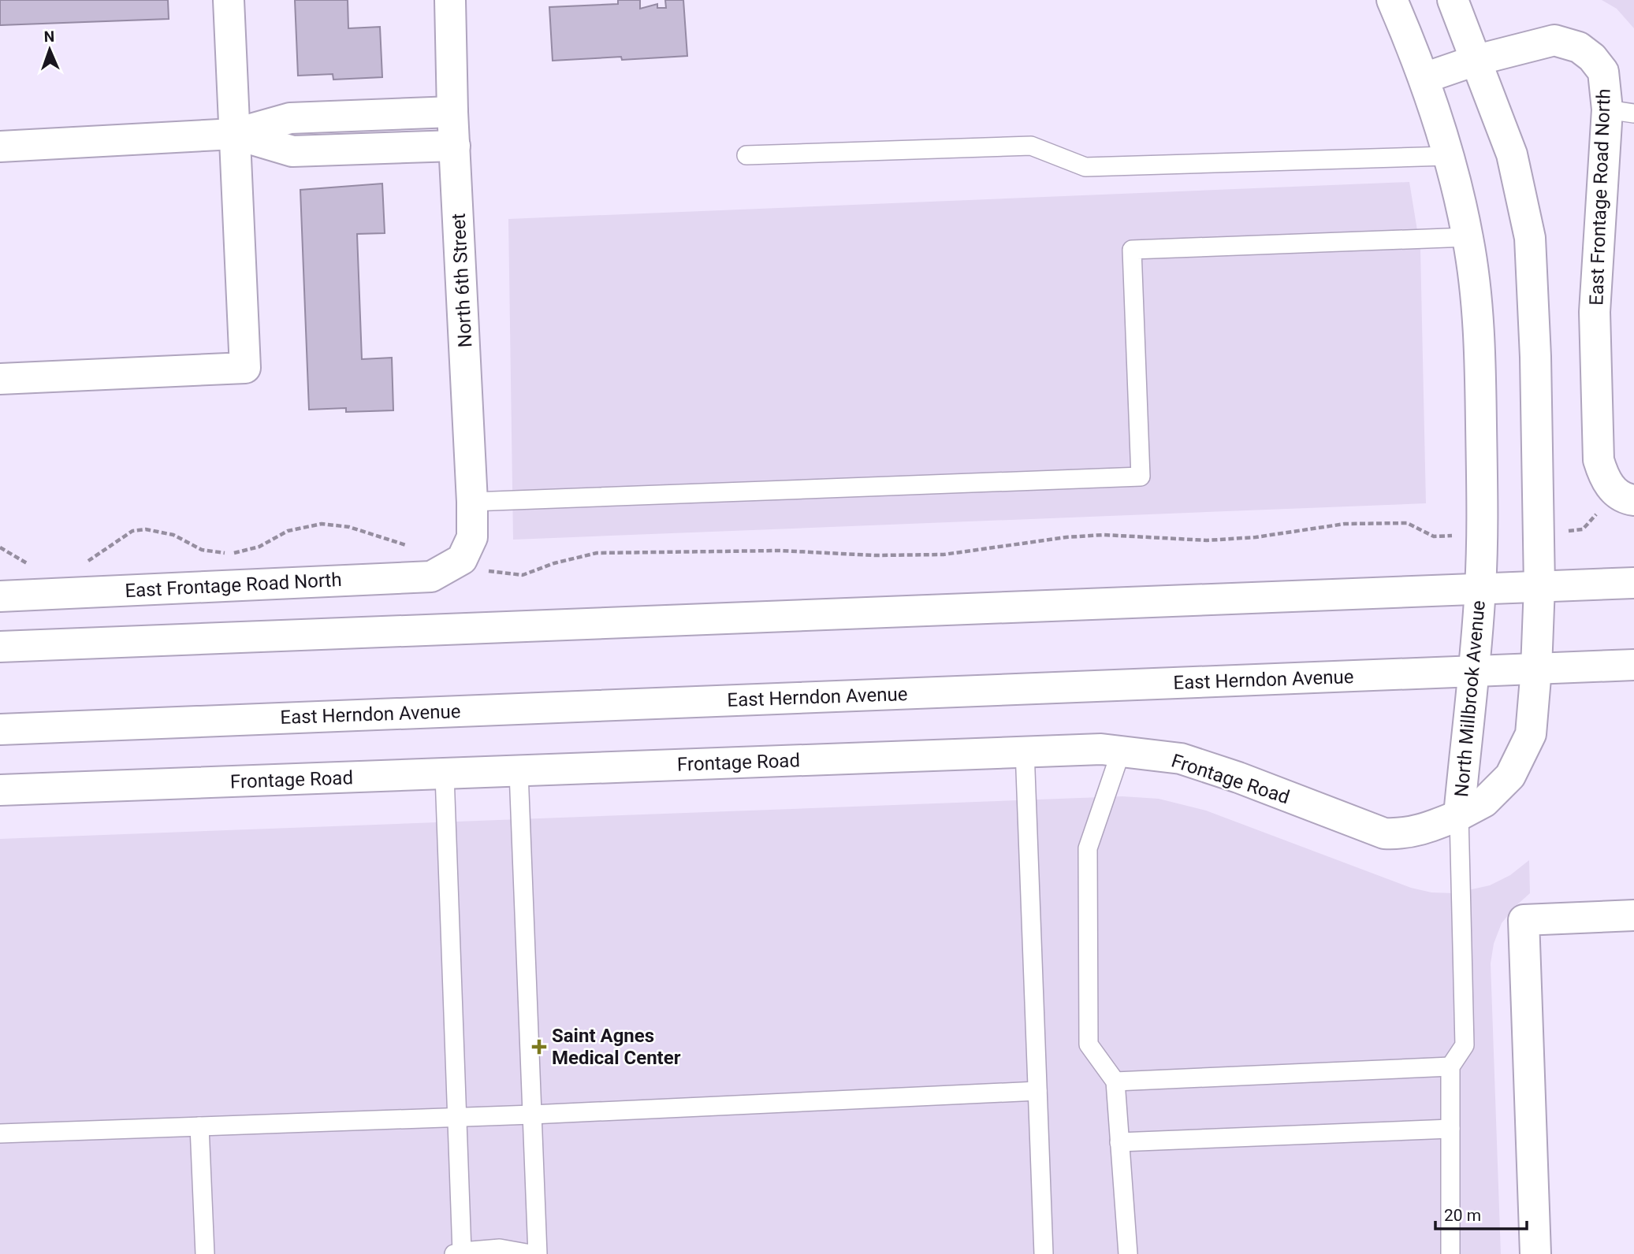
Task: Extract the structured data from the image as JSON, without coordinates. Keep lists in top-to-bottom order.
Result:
{
  "streets": {
    "street": [
      "East Frontage Road North",
      "North 6th Street",
      "East Herndon Avenue",
      "North Millbrook Avenue",
      "Frontage Road"
    ]
  },
  "crossings": [
    ["East Frontage Road North", "North 6th Street"],
    ["East Frontage Road North", "North Millbrook Avenue"],
    ["East Herndon Avenue", "North Millbrook Avenue"],
    ["North Millbrook Avenue", "Frontage Road"]
  ],
  "places": {
    "health": ["Saint Agnes Medical Center"]
  },
  "scale_bar": "20 m",
  "north": "top"
}
